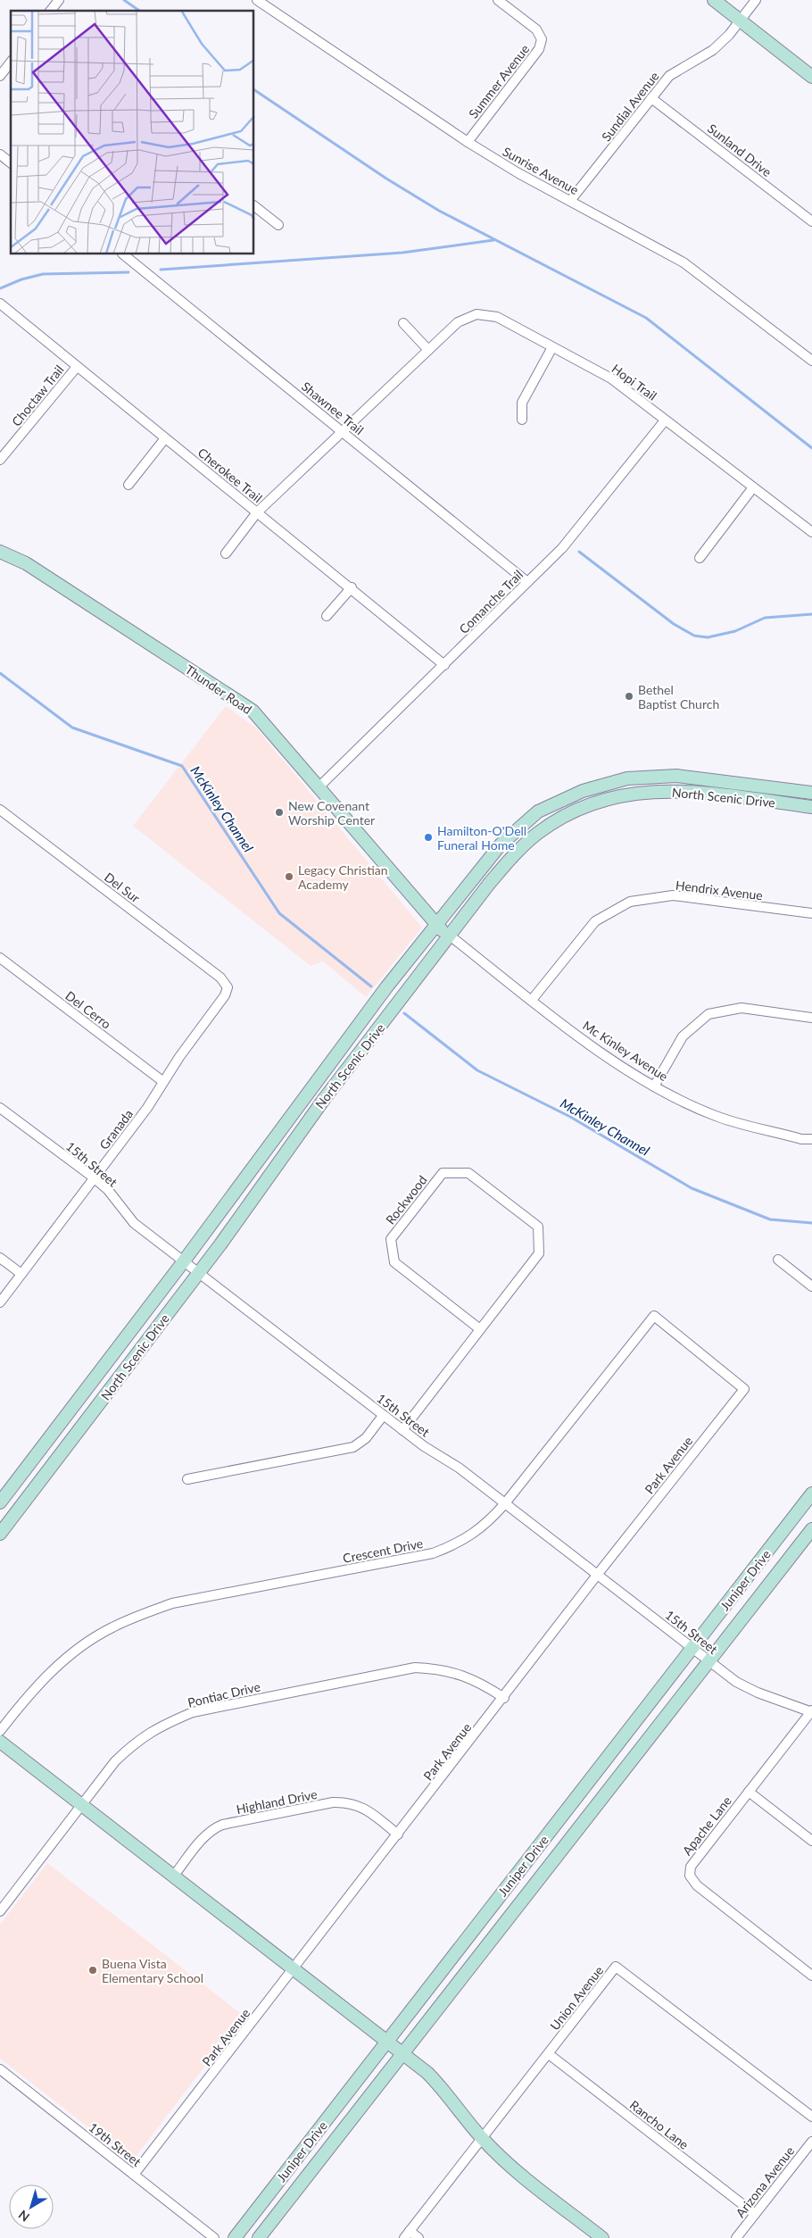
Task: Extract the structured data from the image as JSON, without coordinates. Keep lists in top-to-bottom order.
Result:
{
  "streets": {
    "street": [
      "Summer Avenue",
      "Sundial Avenue",
      "Sunland Drive",
      "Sunrise Avenue",
      "Hopi Trail",
      "Choctaw Trail",
      "Shawnee Trail",
      "Cherokee Trail",
      "Comanche Trail",
      "Thunder Road",
      "North Scenic Drive",
      "Del Sur",
      "Hendrix Avenue",
      "Del Cerro",
      "Mc Kinley Avenue",
      "Granada",
      "15th Street",
      "Rockwood",
      "Park Avenue",
      "Crescent Drive",
      "Juniper Drive",
      "Pontiac Drive",
      "Highland Drive",
      "Apache Lane",
      "Union Avenue",
      "Rancho Lane",
      "19th Street",
      "Arizona Avenue"
    ]
  },
  "crossings": [
    ["Summer Avenue", "Sunrise Avenue"],
    ["Sundial Avenue", "Sunland Drive"],
    ["Sundial Avenue", "Sunrise Avenue"],
    ["Hopi Trail", "Shawnee Trail"],
    ["Hopi Trail", "Cherokee Trail"],
    ["Hopi Trail", "Comanche Trail"],
    ["Choctaw Trail", "Cherokee Trail"],
    ["Shawnee Trail", "Comanche Trail"],
    ["Cherokee Trail", "Comanche Trail"],
    ["Comanche Trail", "Thunder Road"],
    ["Thunder Road", "North Scenic Drive"],
    ["Thunder Road", "Mc Kinley Avenue"],
    ["North Scenic Drive", "Mc Kinley Avenue"],
    ["North Scenic Drive", "15th Street"],
    ["Del Sur", "Granada"],
    ["Hendrix Avenue", "Mc Kinley Avenue"],
    ["Del Cerro", "Granada"],
    ["Granada", "15th Street"],
    ["15th Street", "Rockwood"],
    ["15th Street", "Park Avenue"],
    ["15th Street", "Crescent Drive"],
    ["15th Street", "Juniper Drive"],
    ["15th Street", "Apache Lane"],
    ["Park Avenue", "Crescent Drive"],
    ["Park Avenue", "Pontiac Drive"],
    ["Park Avenue", "Highland Drive"],
    ["Park Avenue", "19th Street"],
    ["Union Avenue", "Rancho Lane"],
    ["Rancho Lane", "Arizona Avenue"]
  ],
  "water": ["McKinley Channel"],
  "places": [
    "Bethel Baptist Church",
    "New Covenant Worship Center",
    "Hamilton-O'Dell Funeral Home",
    "Legacy Christian Academy",
    "Buena Vista Elementary School"
  ],
  "north": "bottom left"
}
